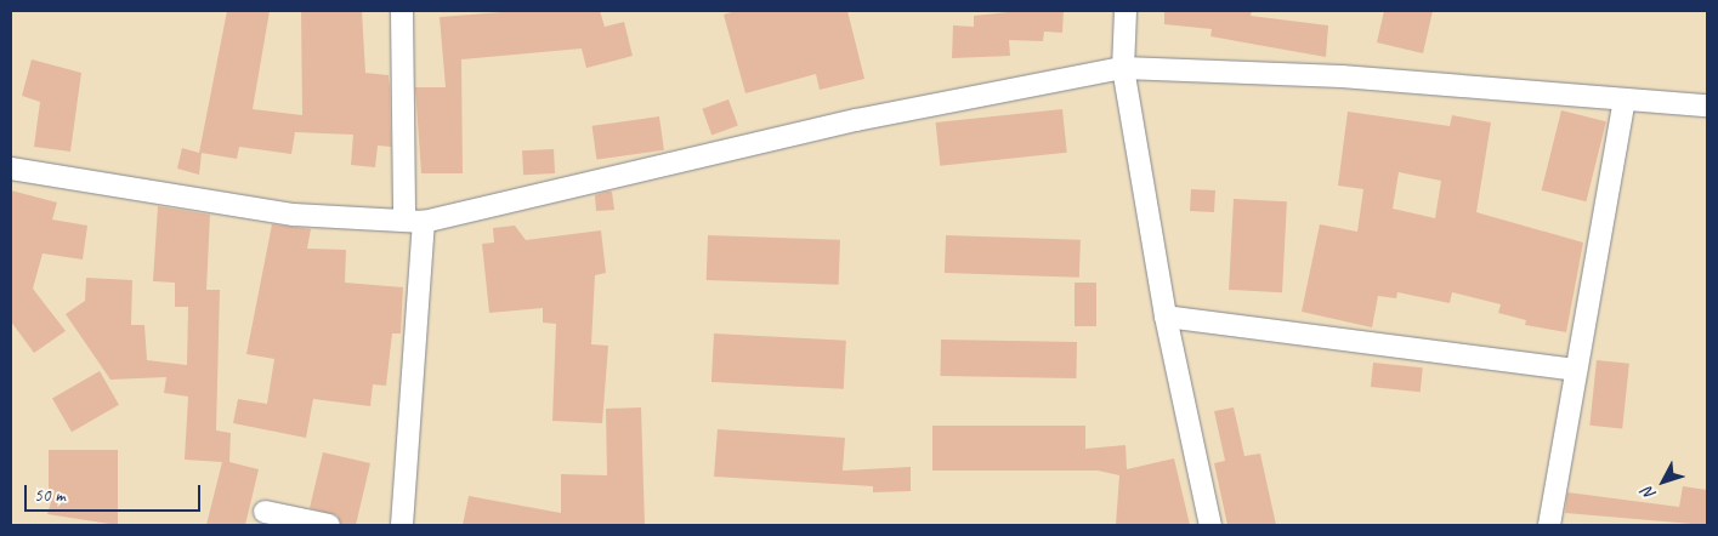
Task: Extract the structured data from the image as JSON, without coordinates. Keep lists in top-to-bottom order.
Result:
{
  "scale_bar": "50 m",
  "north": "bottom left"
}
